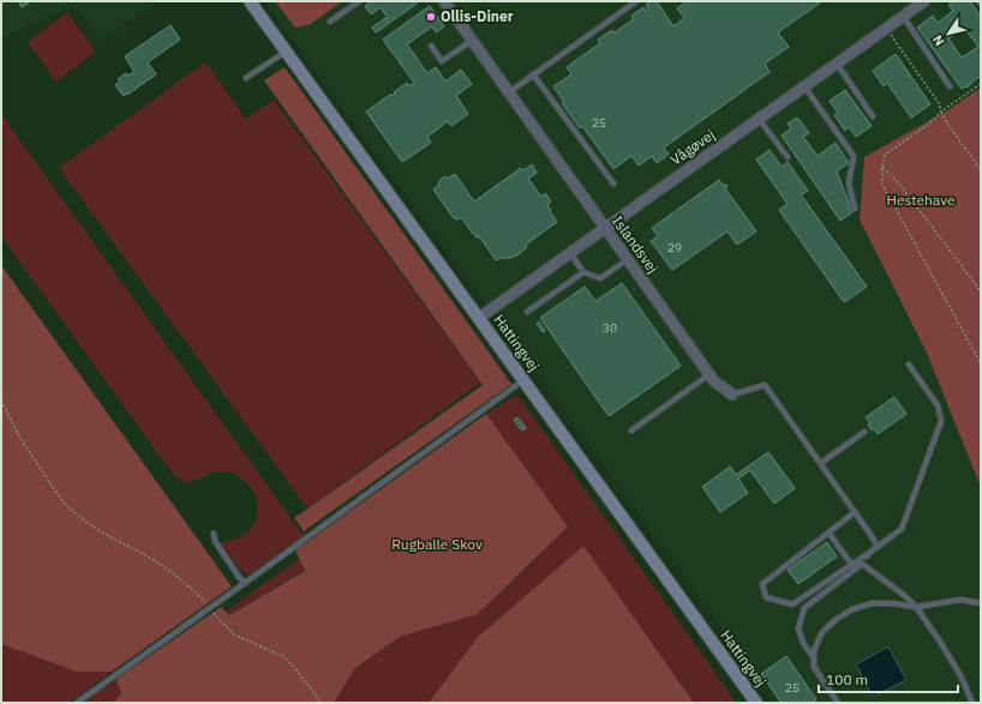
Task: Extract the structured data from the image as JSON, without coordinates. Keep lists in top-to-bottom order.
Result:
{
  "streets": {
    "street": ["Vågøvej", "Islandsvej", "Hattingvej"]
  },
  "crossings": [
    ["Vågøvej", "Islandsvej"],
    ["Vågøvej", "Hattingvej"]
  ],
  "parks": ["Hestehave", "Rugballe Skov"],
  "places": ["Ollis-Diner"],
  "house_numbers": [
    "25",
    "29",
    "30",
    "25"
  ],
  "scale_bar": "100 m",
  "north": "bottom left"
}
